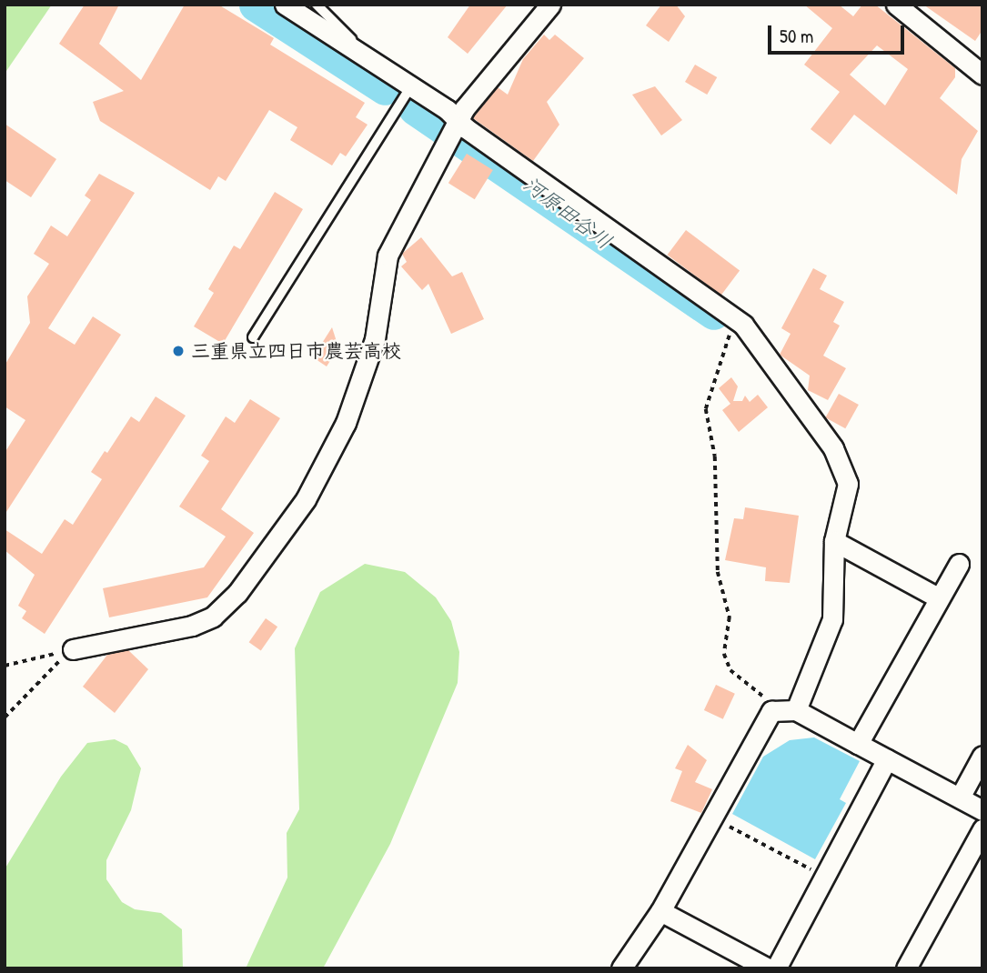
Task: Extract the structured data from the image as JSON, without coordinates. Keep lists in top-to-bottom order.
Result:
{
  "water": ["河原田谷川"],
  "places": ["三重県立四日市農芸高校"],
  "scale_bar": "50 m"
}
